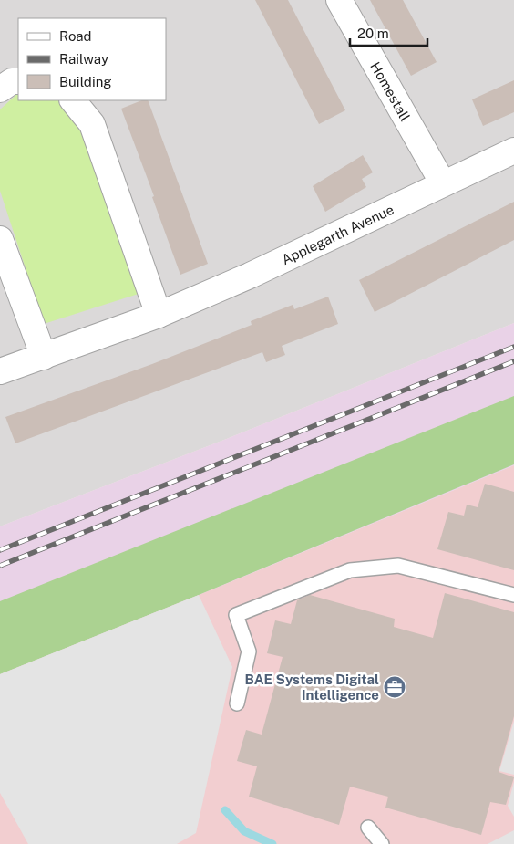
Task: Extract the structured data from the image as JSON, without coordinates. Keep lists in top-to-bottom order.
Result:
{
  "streets": {
    "street": ["Homestall", "Applegarth Avenue"]
  },
  "crossings": [
    ["Homestall", "Applegarth Avenue"]
  ],
  "places": {
    "office": ["BAE Systems Digital Intelligence"]
  },
  "legend": ["Road", "Railway", "Building"],
  "scale_bar": "20 m"
}
